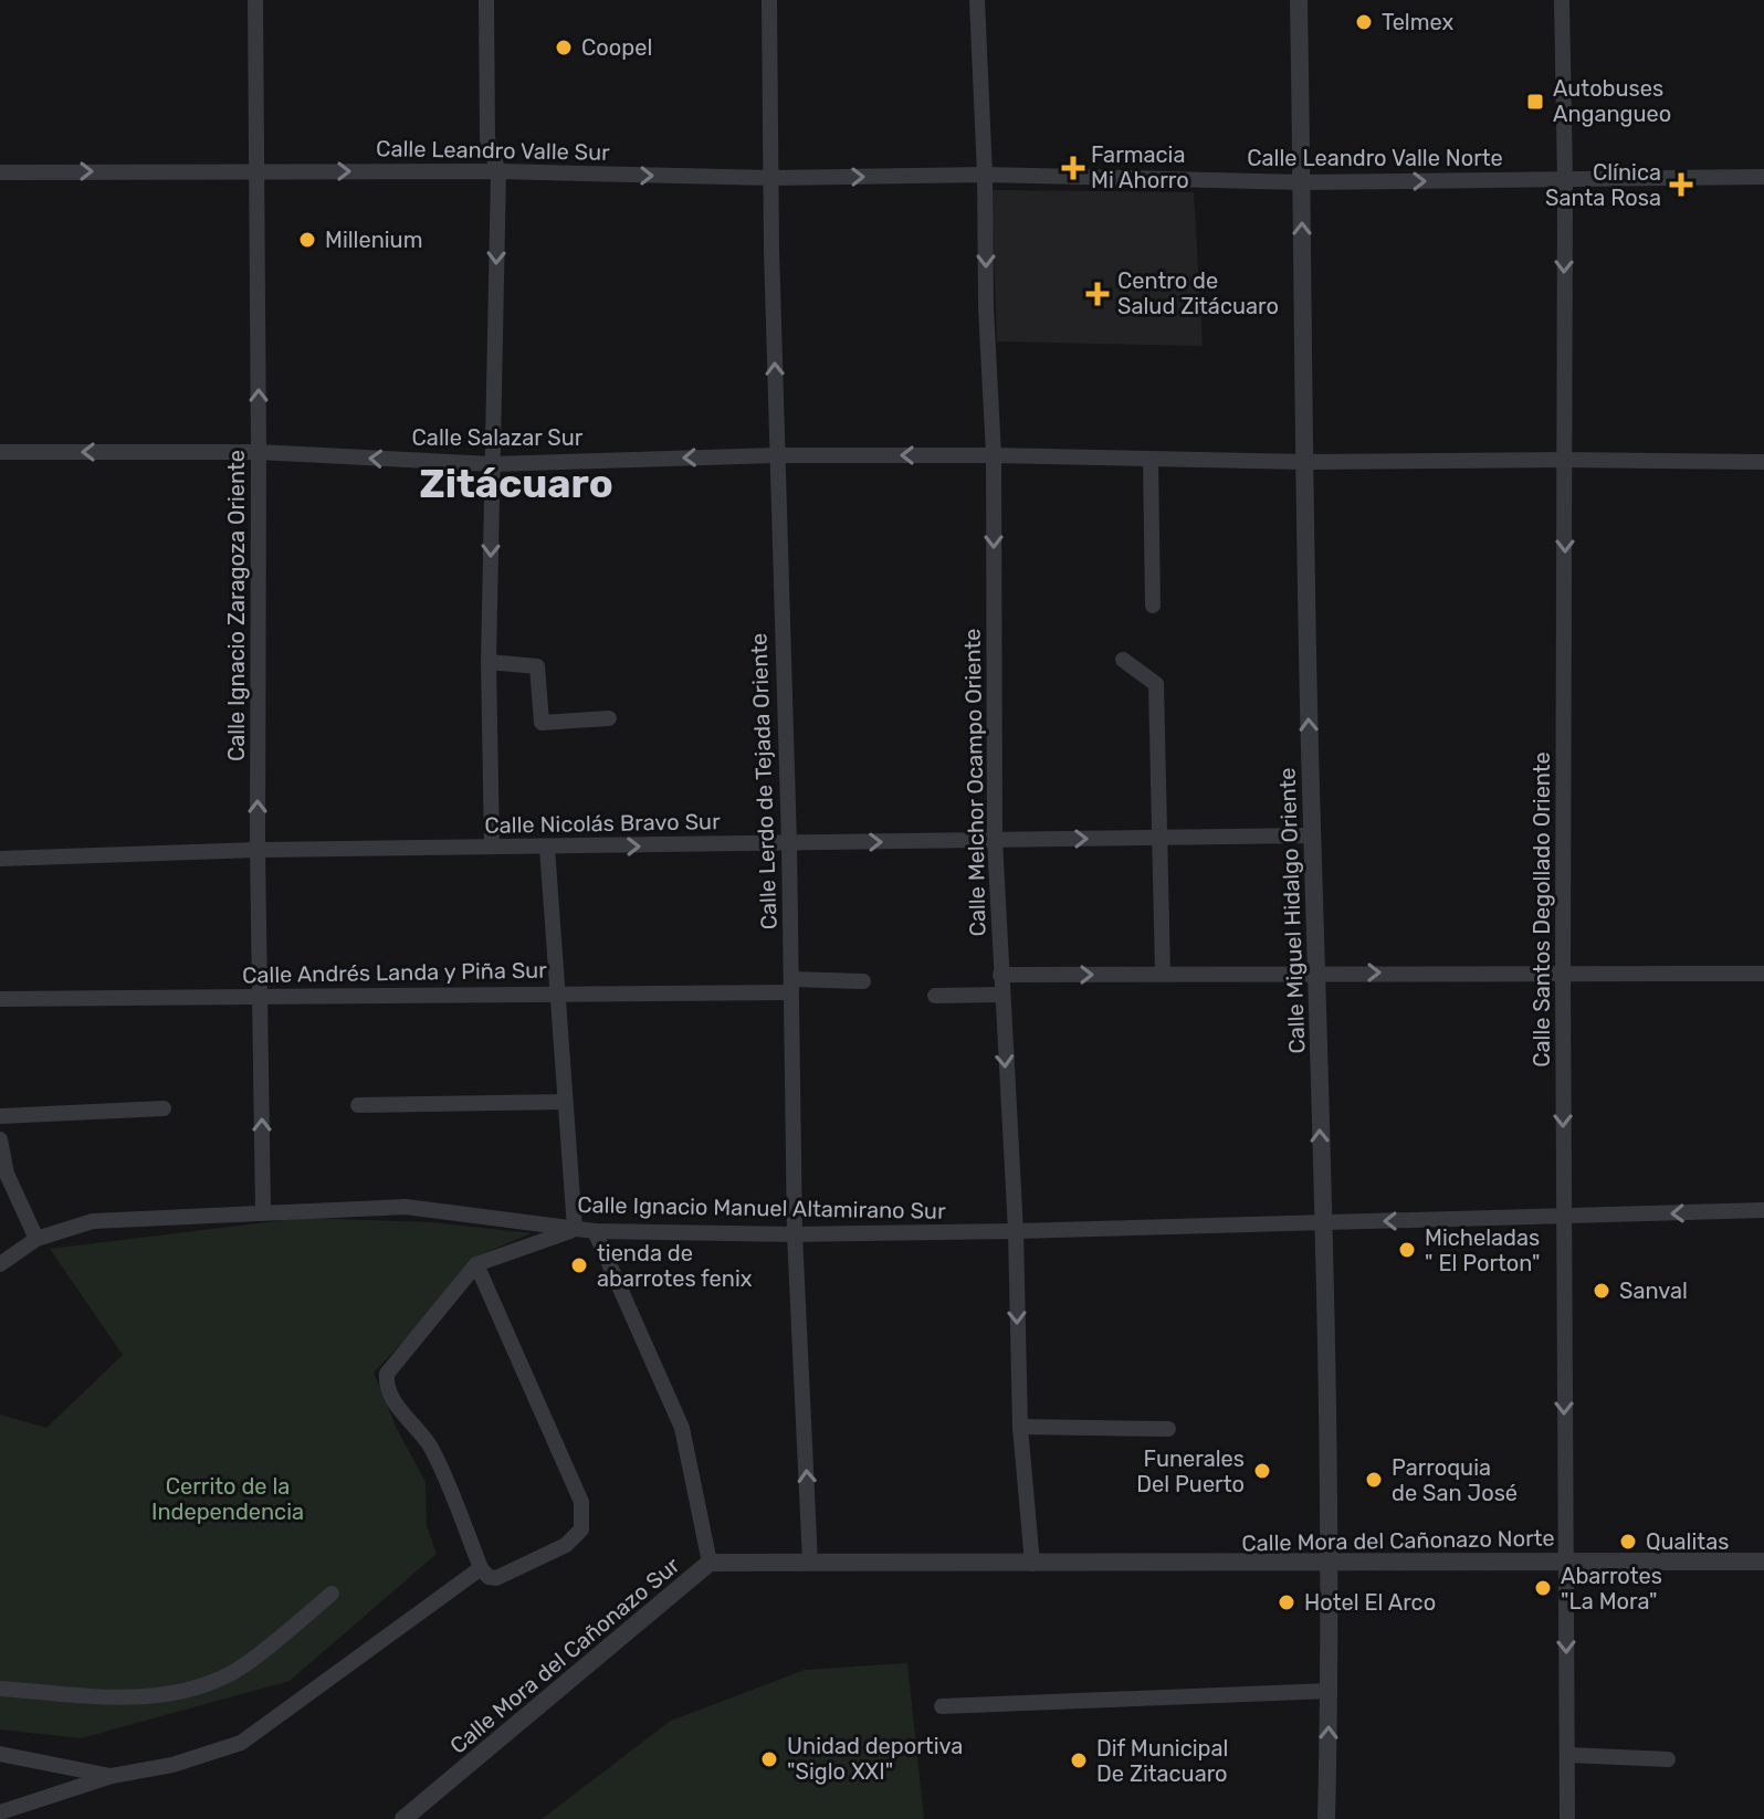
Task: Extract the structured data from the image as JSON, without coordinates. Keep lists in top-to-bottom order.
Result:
{
  "streets": {
    "street": [
      "Calle Leandro Valle Sur",
      "Calle Leandro Valle Norte",
      "Calle Salazar Sur",
      "Calle Ignacio Zaragoza Oriente",
      "Calle Lerdo de Tejada Oriente",
      "Calle Melchor Ocampo Oriente",
      "Calle Nicolás Bravo Sur",
      "Calle Santos Degollado Oriente",
      "Calle Miguel Hidalgo Oriente",
      "Calle Andrés Landa y Piña Sur",
      "Calle Ignacio Manuel Altamirano Sur",
      "Calle Mora del Cañonazo Norte",
      "Calle Mora del Cañonazo Sur"
    ]
  },
  "crossings": [
    ["Calle Leandro Valle Sur", "Calle Leandro Valle Norte"],
    ["Calle Leandro Valle Sur", "Calle Ignacio Zaragoza Oriente"],
    ["Calle Leandro Valle Sur", "Calle Lerdo de Tejada Oriente"],
    ["Calle Leandro Valle Sur", "Calle Melchor Ocampo Oriente"],
    ["Calle Leandro Valle Norte", "Calle Melchor Ocampo Oriente"],
    ["Calle Leandro Valle Norte", "Calle Santos Degollado Oriente"],
    ["Calle Leandro Valle Norte", "Calle Miguel Hidalgo Oriente"],
    ["Calle Salazar Sur", "Calle Ignacio Zaragoza Oriente"],
    ["Calle Salazar Sur", "Calle Lerdo de Tejada Oriente"],
    ["Calle Salazar Sur", "Calle Melchor Ocampo Oriente"],
    ["Calle Salazar Sur", "Calle Santos Degollado Oriente"],
    ["Calle Salazar Sur", "Calle Miguel Hidalgo Oriente"],
    ["Calle Ignacio Zaragoza Oriente", "Calle Nicolás Bravo Sur"],
    ["Calle Ignacio Zaragoza Oriente", "Calle Andrés Landa y Piña Sur"],
    ["Calle Ignacio Zaragoza Oriente", "Calle Ignacio Manuel Altamirano Sur"],
    ["Calle Lerdo de Tejada Oriente", "Calle Nicolás Bravo Sur"],
    ["Calle Lerdo de Tejada Oriente", "Calle Andrés Landa y Piña Sur"],
    ["Calle Lerdo de Tejada Oriente", "Calle Ignacio Manuel Altamirano Sur"],
    ["Calle Lerdo de Tejada Oriente", "Calle Mora del Cañonazo Sur"],
    ["Calle Melchor Ocampo Oriente", "Calle Nicolás Bravo Sur"],
    ["Calle Melchor Ocampo Oriente", "Calle Ignacio Manuel Altamirano Sur"],
    ["Calle Melchor Ocampo Oriente", "Calle Mora del Cañonazo Norte"],
    ["Calle Melchor Ocampo Oriente", "Calle Mora del Cañonazo Sur"],
    ["Calle Nicolás Bravo Sur", "Calle Miguel Hidalgo Oriente"],
    ["Calle Santos Degollado Oriente", "Calle Ignacio Manuel Altamirano Sur"],
    ["Calle Santos Degollado Oriente", "Calle Mora del Cañonazo Norte"],
    ["Calle Miguel Hidalgo Oriente", "Calle Ignacio Manuel Altamirano Sur"],
    ["Calle Miguel Hidalgo Oriente", "Calle Mora del Cañonazo Norte"],
    ["Calle Mora del Cañonazo Norte", "Calle Mora del Cañonazo Sur"]
  ],
  "one_way": [
    "Calle Leandro Valle Sur",
    "Calle Salazar Sur",
    "Calle Ignacio Zaragoza Oriente",
    "Calle Melchor Ocampo Oriente",
    "Calle Nicolás Bravo Sur",
    "Calle Santos Degollado Oriente",
    "Calle Miguel Hidalgo Oriente"
  ],
  "districts": ["Zitácuaro"],
  "parks": ["Cerrito de la Independencia"],
  "places": {
    "other": [
      "Telmex",
      "Coopel",
      "Millenium",
      "Micheladas \" El Porton\"",
      "tienda de abarrotes fenix",
      "Sanval",
      "Funerales Del Puerto",
      "Parroquia de San José",
      "Qualitas",
      "Abarrotes \"La Mora\"",
      "Hotel El Arco",
      "Unidad deportiva \"Siglo XXI\"",
      "Dif Municipal De Zitacuaro"
    ],
    "transit": ["Autobuses Angangueo"],
    "health": ["Farmacia Mi Ahorro", "Clínica Santa Rosa", "Centro de Salud Zitácuaro"]
  }
}
